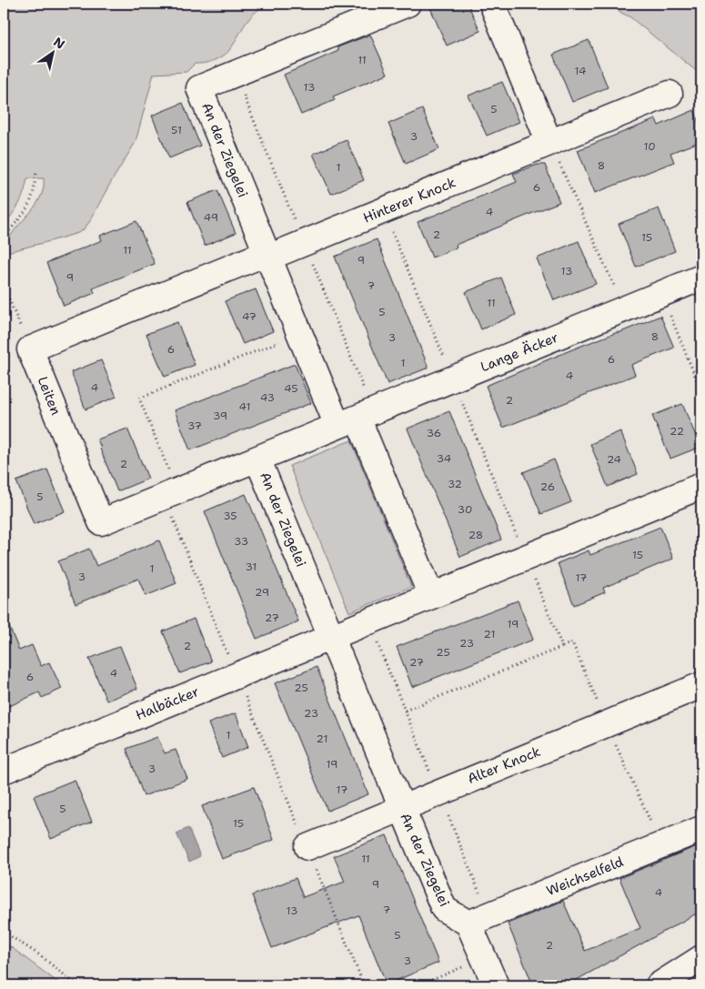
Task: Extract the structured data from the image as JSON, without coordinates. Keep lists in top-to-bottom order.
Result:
{
  "streets": {
    "street": [
      "An der Ziegelei",
      "Hinterer Knock",
      "Lange Äcker",
      "Leiten",
      "Halbäcker",
      "Alter Knock",
      "Weichselfeld"
    ]
  },
  "crossings": [
    ["An der Ziegelei", "Hinterer Knock"],
    ["An der Ziegelei", "Lange Äcker"],
    ["An der Ziegelei", "Leiten"],
    ["An der Ziegelei", "Halbäcker"],
    ["An der Ziegelei", "Alter Knock"],
    ["An der Ziegelei", "Weichselfeld"]
  ],
  "house_numbers": [
    "11",
    "14",
    "13",
    "5",
    "51",
    "3",
    "10",
    "8",
    "1",
    "6",
    "4",
    "49",
    "2",
    "15",
    "11",
    "9",
    "13",
    "9",
    "7",
    "11",
    "5",
    "47",
    "8",
    "3",
    "6",
    "6",
    "1",
    "4",
    "4",
    "45",
    "43",
    "2",
    "41",
    "39",
    "37",
    "22",
    "36",
    "34",
    "24",
    "2",
    "32",
    "26",
    "5",
    "30",
    "35",
    "28",
    "33",
    "15",
    "31",
    "1",
    "3",
    "17",
    "29",
    "27",
    "19",
    "21",
    "23",
    "2",
    "25",
    "27",
    "4",
    "6",
    "25",
    "23",
    "1",
    "21",
    "19",
    "3",
    "17",
    "5",
    "15",
    "11",
    "9",
    "4",
    "7",
    "13",
    "5",
    "2",
    "3"
  ],
  "north": "top right"
}
